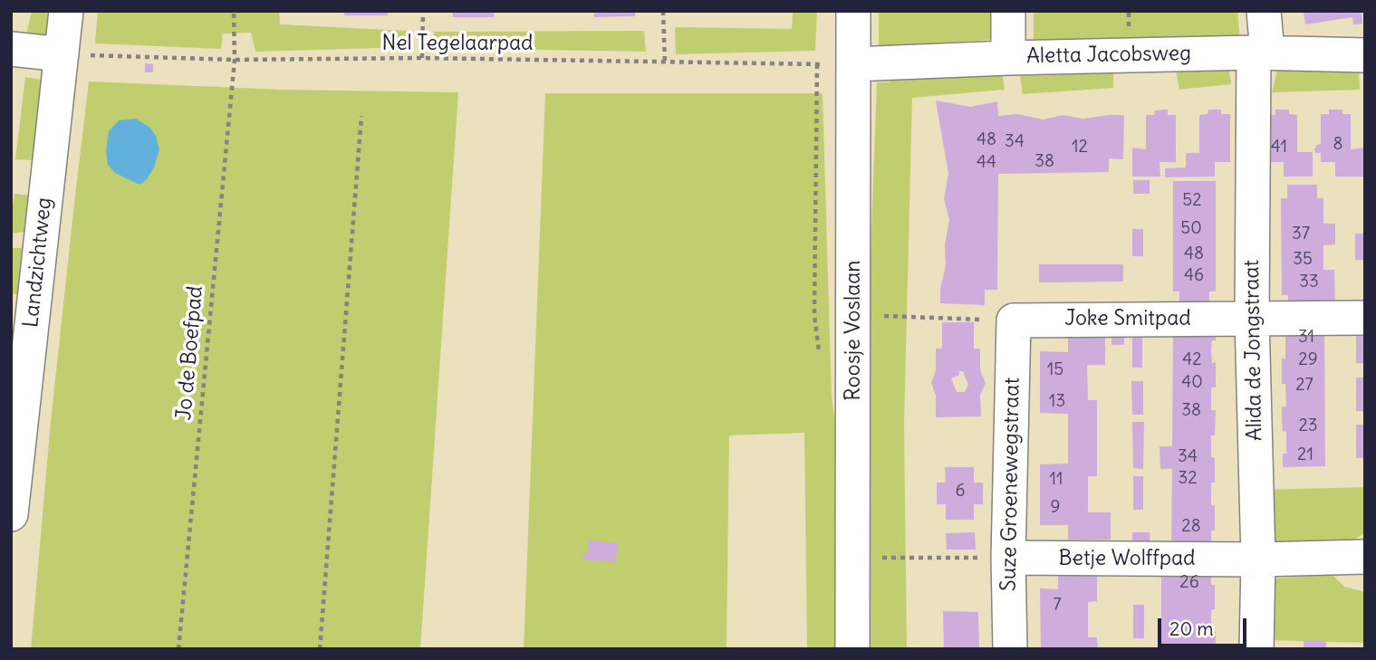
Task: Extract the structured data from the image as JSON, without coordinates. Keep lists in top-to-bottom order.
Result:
{
  "streets": {
    "street": [
      "Aletta Jacobsweg",
      "Landzichtweg",
      "Joke Smitpad",
      "Roosje Voslaan",
      "Alida de Jongstraat",
      "Suze Groenewegstraat",
      "Betje Wolffpad"
    ],
    "path": ["Nel Tegelaarpad", "Jo de Boefpad"]
  },
  "crossings": [
    ["Nel Tegelaarpad", "Aletta Jacobsweg"],
    ["Nel Tegelaarpad", "Landzichtweg"],
    ["Nel Tegelaarpad", "Roosje Voslaan"],
    ["Nel Tegelaarpad", "Jo de Boefpad"],
    ["Aletta Jacobsweg", "Roosje Voslaan"],
    ["Aletta Jacobsweg", "Alida de Jongstraat"],
    ["Joke Smitpad", "Alida de Jongstraat"],
    ["Joke Smitpad", "Suze Groenewegstraat"],
    ["Alida de Jongstraat", "Betje Wolffpad"],
    ["Suze Groenewegstraat", "Betje Wolffpad"]
  ],
  "house_numbers": [
    "48",
    "34",
    "8",
    "12",
    "41",
    "38",
    "44",
    "52",
    "50",
    "37",
    "48",
    "35",
    "46",
    "33",
    "31",
    "42",
    "29",
    "15",
    "40",
    "27",
    "13",
    "38",
    "23",
    "21",
    "34",
    "32",
    "11",
    "6",
    "9",
    "28",
    "26",
    "7"
  ],
  "scale_bar": "20 m"
}
